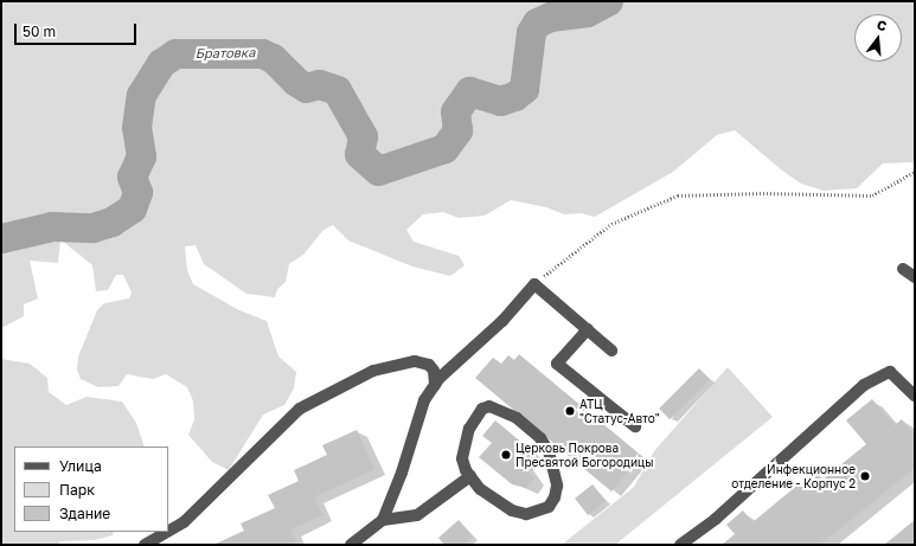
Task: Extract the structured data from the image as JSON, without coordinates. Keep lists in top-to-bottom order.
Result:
{
  "water": ["Братовка"],
  "places": ["АТЦ \"Статус-Авто\"", "Церковь Покрова Пресвятой Богородицы", "Инфекционное отделение - Корпус 2"],
  "legend": ["Улица", "Парк", "Здание"],
  "scale_bar": "50 m",
  "north": "top"
}
